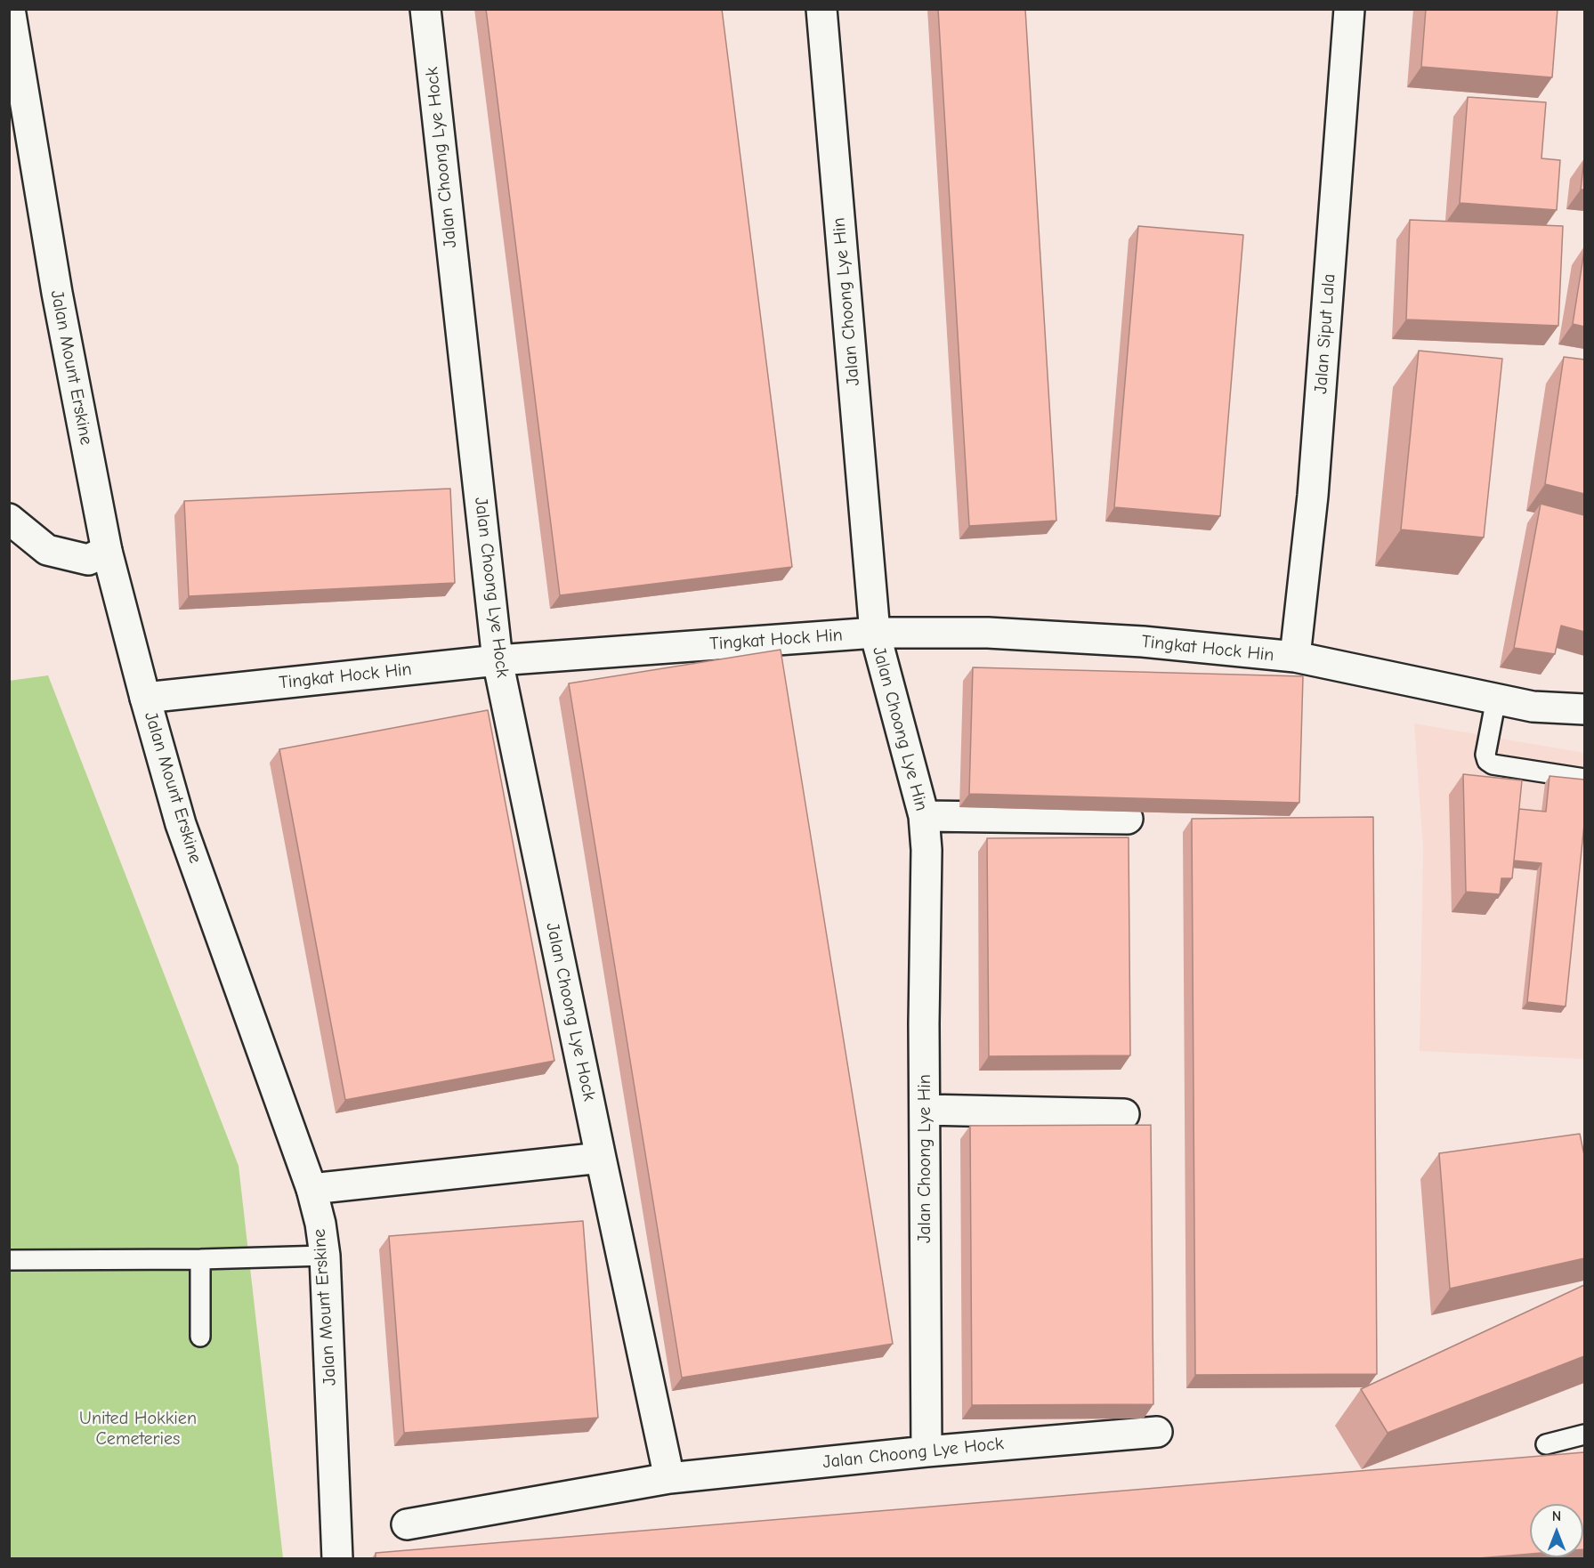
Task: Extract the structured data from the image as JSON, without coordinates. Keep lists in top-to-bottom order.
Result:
{
  "streets": {
    "street": [
      "Jalan Choong Lye Hock",
      "Jalan Choong Lye Hin",
      "Jalan Siput Lala",
      "Jalan Mount Erskine",
      "Tingkat Hock Hin"
    ]
  },
  "crossings": [
    ["Jalan Choong Lye Hock", "Jalan Choong Lye Hin"],
    ["Jalan Choong Lye Hock", "Tingkat Hock Hin"],
    ["Jalan Choong Lye Hin", "Tingkat Hock Hin"],
    ["Jalan Siput Lala", "Tingkat Hock Hin"],
    ["Jalan Mount Erskine", "Tingkat Hock Hin"]
  ],
  "parks": ["United Hokkien Cemeteries"],
  "north": "top"
}
